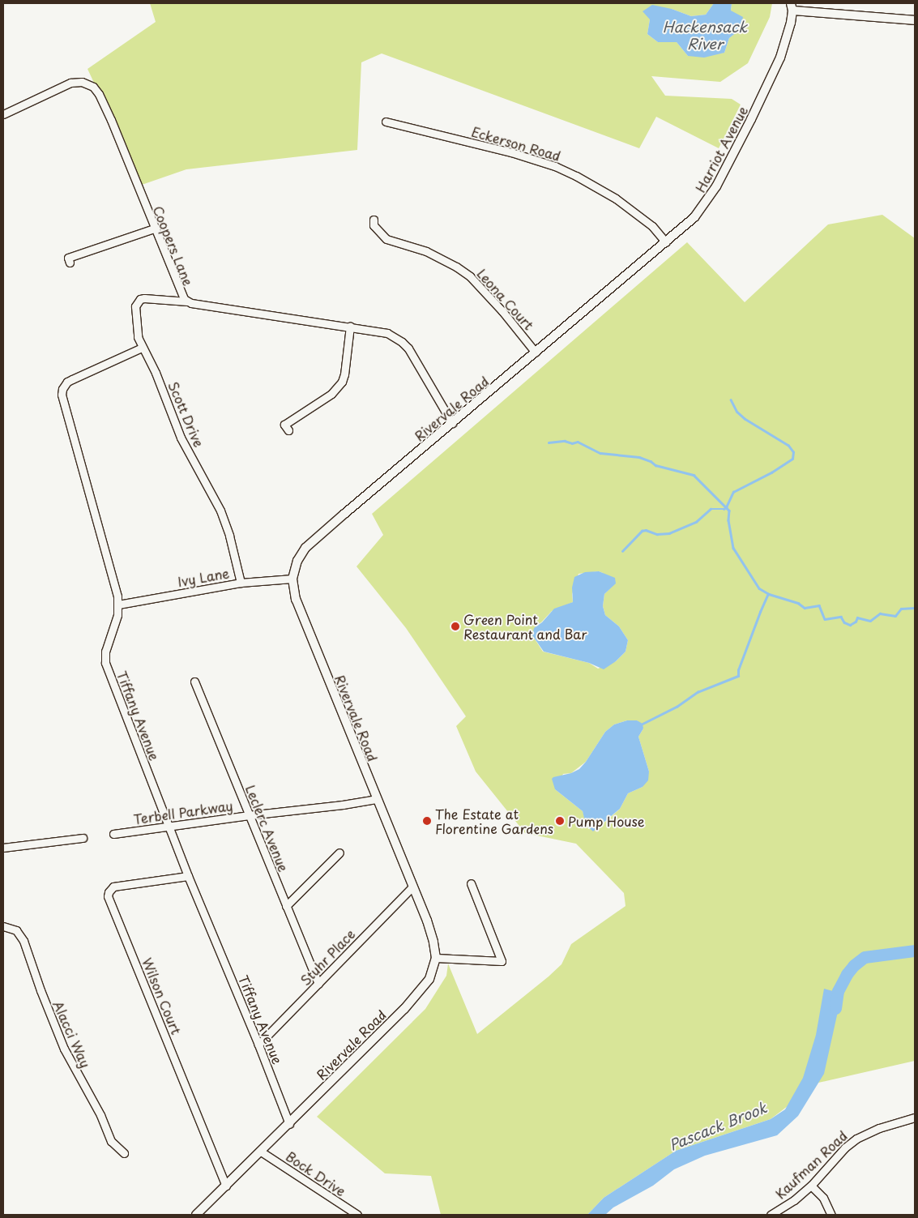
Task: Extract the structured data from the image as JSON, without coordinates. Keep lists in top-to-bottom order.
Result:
{
  "streets": {
    "street": [
      "Eckerson Road",
      "Harriot Avenue",
      "Coopers Lane",
      "Leona Court",
      "Rivervale Road",
      "Scott Drive",
      "Ivy Lane",
      "Tiffany Avenue",
      "Terbell Parkway",
      "Leclerc Avenue",
      "Stuhr Place",
      "Wilson Court",
      "Alacci Way",
      "Kaufman Road",
      "Bock Drive"
    ]
  },
  "crossings": [
    ["Eckerson Road", "Harriot Avenue"],
    ["Harriot Avenue", "Rivervale Road"],
    ["Coopers Lane", "Rivervale Road"],
    ["Coopers Lane", "Scott Drive"],
    ["Leona Court", "Rivervale Road"],
    ["Rivervale Road", "Ivy Lane"],
    ["Rivervale Road", "Tiffany Avenue"],
    ["Rivervale Road", "Terbell Parkway"],
    ["Rivervale Road", "Stuhr Place"],
    ["Rivervale Road", "Wilson Court"],
    ["Rivervale Road", "Bock Drive"],
    ["Scott Drive", "Ivy Lane"],
    ["Scott Drive", "Tiffany Avenue"],
    ["Ivy Lane", "Tiffany Avenue"],
    ["Tiffany Avenue", "Terbell Parkway"],
    ["Tiffany Avenue", "Stuhr Place"],
    ["Tiffany Avenue", "Wilson Court"],
    ["Terbell Parkway", "Leclerc Avenue"],
    ["Leclerc Avenue", "Stuhr Place"]
  ],
  "water": ["Hackensack River", "Pascack Brook"],
  "places": ["Green Point Restaurant and Bar", "The Estate at Florentine Gardens", "Pump House"]
}
